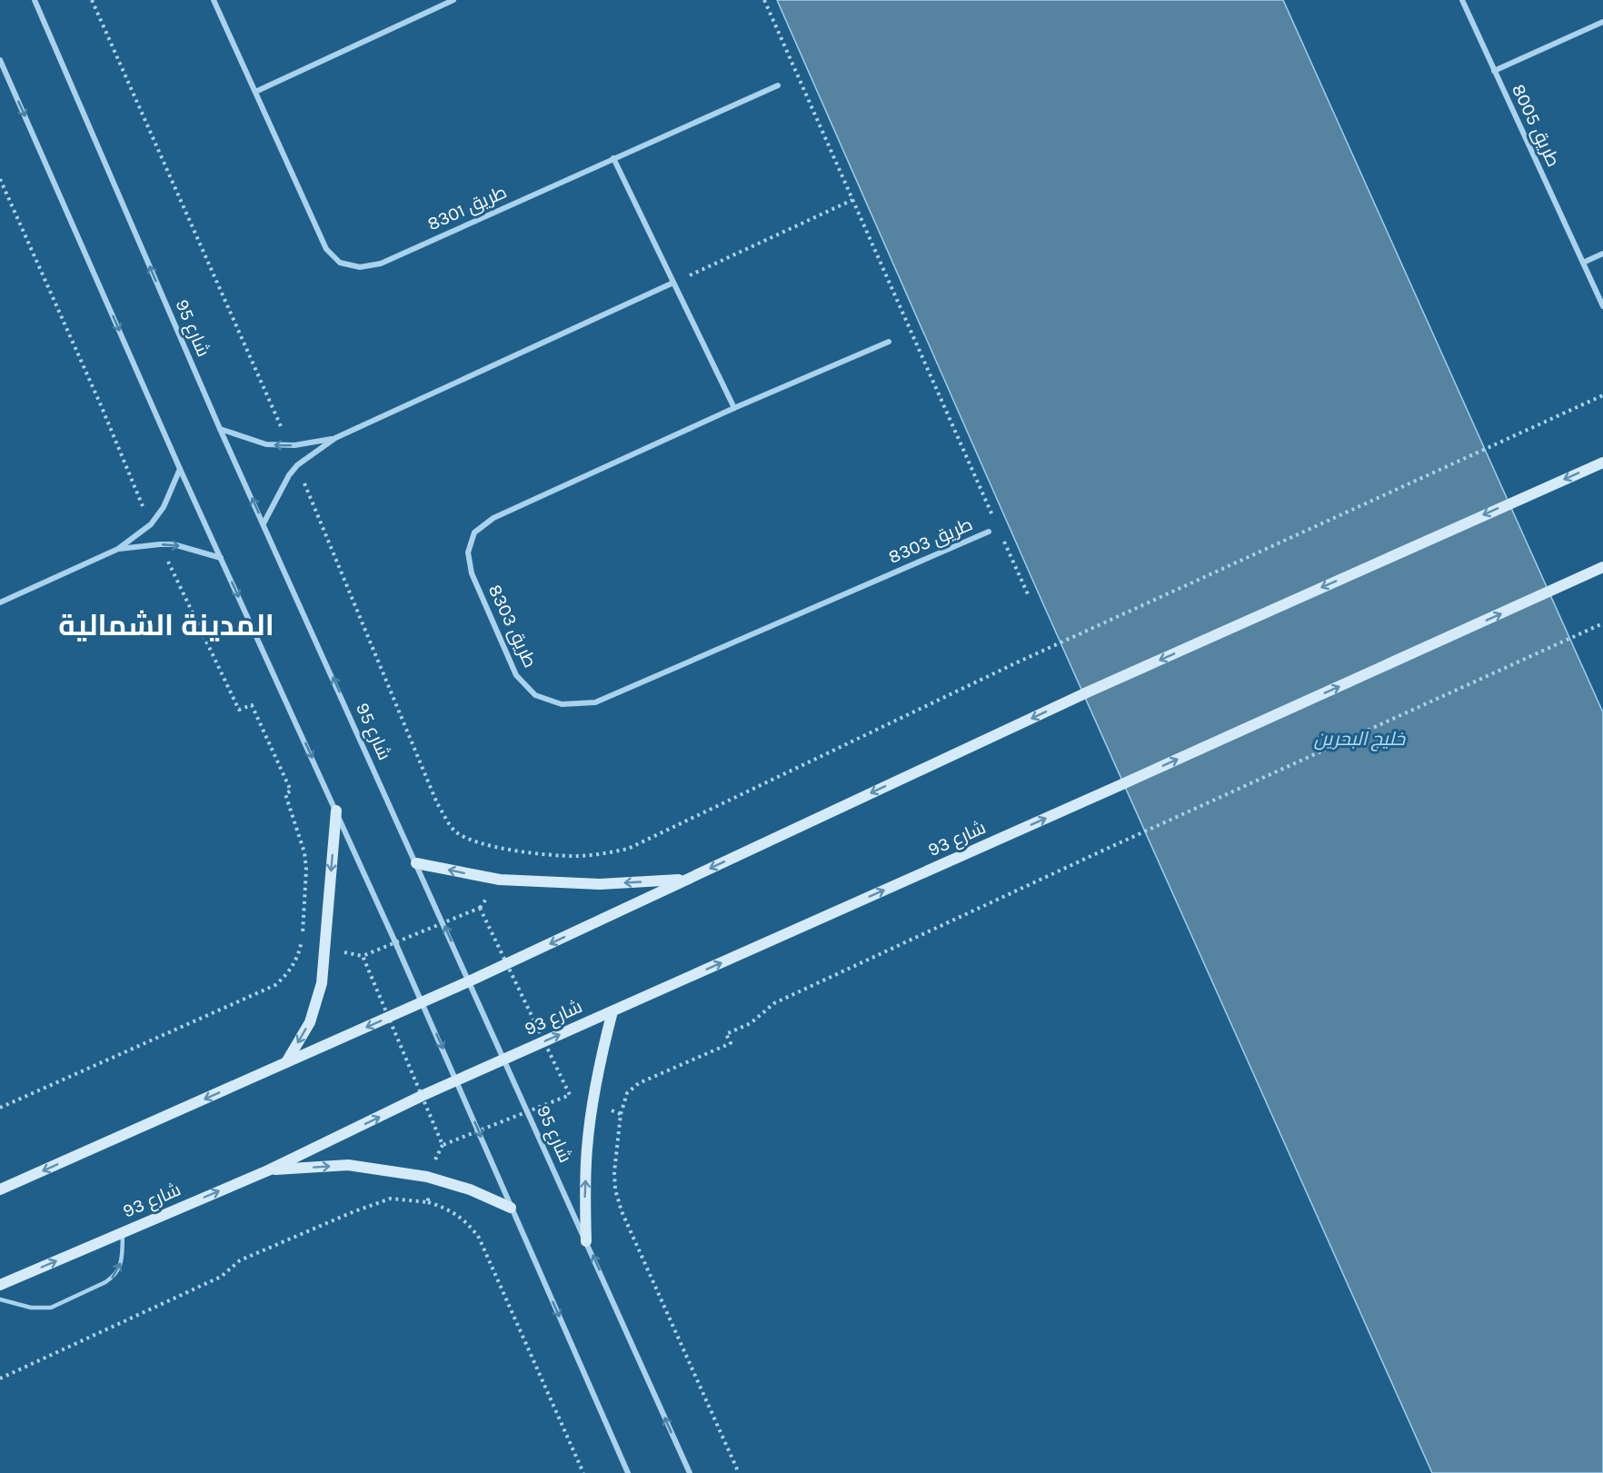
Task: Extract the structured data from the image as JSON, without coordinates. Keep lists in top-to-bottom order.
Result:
{
  "streets": {
    "street": [
      "طريق 8005",
      "طريق 8301",
      "شارع 95",
      "طريق 8303",
      "شارع 93"
    ]
  },
  "crossings": [
    ["شارع 95", "شارع 93"]
  ],
  "one_way": ["شارع 95"],
  "districts": ["المدينة الشمالية"],
  "water": ["خليج البحرين"]
}
